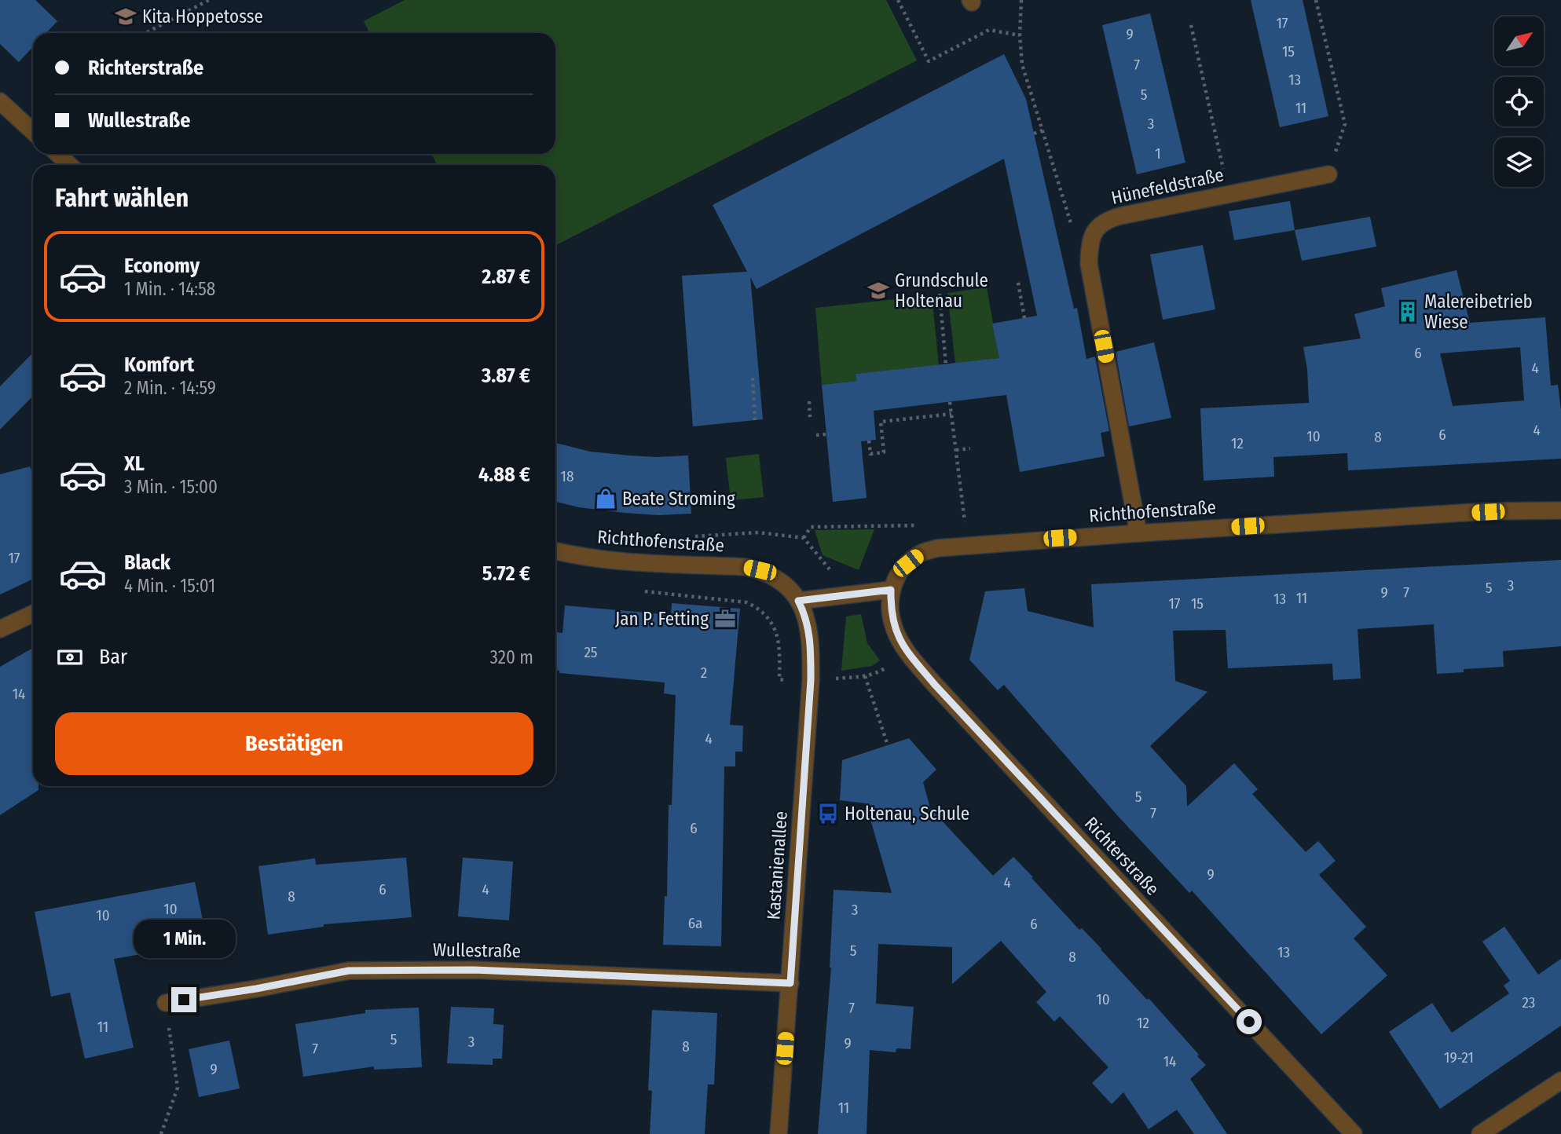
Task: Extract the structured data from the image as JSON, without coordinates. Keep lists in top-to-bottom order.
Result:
{
  "streets": {
    "street": [
      "Hünefeldstraße",
      "Richthofenstraße",
      "Richterstraße",
      "Kastanienallee",
      "Wullestraße"
    ]
  },
  "crossings": [
    ["Richthofenstraße", "Richterstraße"],
    ["Richthofenstraße", "Kastanienallee"],
    ["Kastanienallee", "Wullestraße"]
  ],
  "places": {
    "school or university": ["Kita Hoppetosse", "Grundschule Holtenau"],
    "building": ["Malereibetrieb Wiese"],
    "shop": ["Beate Stroming"],
    "office": ["Jan P. Fetting"],
    "bus stop": ["Holtenau, Schule"]
  },
  "house_numbers": [
    "17",
    "9",
    "15",
    "7",
    "13",
    "5",
    "11",
    "3",
    "1",
    "6",
    "4",
    "4",
    "6",
    "10",
    "8",
    "12",
    "18",
    "17",
    "3",
    "5",
    "9",
    "7",
    "11",
    "13",
    "17",
    "15",
    "25",
    "2",
    "14",
    "4",
    "5",
    "7",
    "6",
    "9",
    "4",
    "6",
    "4",
    "8",
    "10",
    "3",
    "10",
    "6a",
    "6",
    "5",
    "13",
    "8",
    "10",
    "23",
    "7",
    "12",
    "11",
    "5",
    "3",
    "9",
    "8",
    "7",
    "19-21",
    "14",
    "9",
    "11"
  ],
  "north": "top right",
  "page": {
    "banner": ["Richterstraße", "Wullestraße"],
    "heading": "Fahrt wählen",
    "list": [
      {
        "name": "Economy",
        "note": "1 Min. · 14:58",
        "value": "2.87 €"
      },
      {
        "name": "Komfort",
        "note": "2 Min. · 14:59",
        "value": "3.87 €"
      },
      {
        "name": "XL",
        "note": "3 Min. · 15:00",
        "value": "4.88 €"
      },
      {
        "name": "Black",
        "note": "4 Min. · 15:01",
        "value": "5.72 €"
      }
    ],
    "pay": ["Bar", "320 m"],
    "buttons": "Bestätigen",
    "bubble": "1 Min."
  }
}
